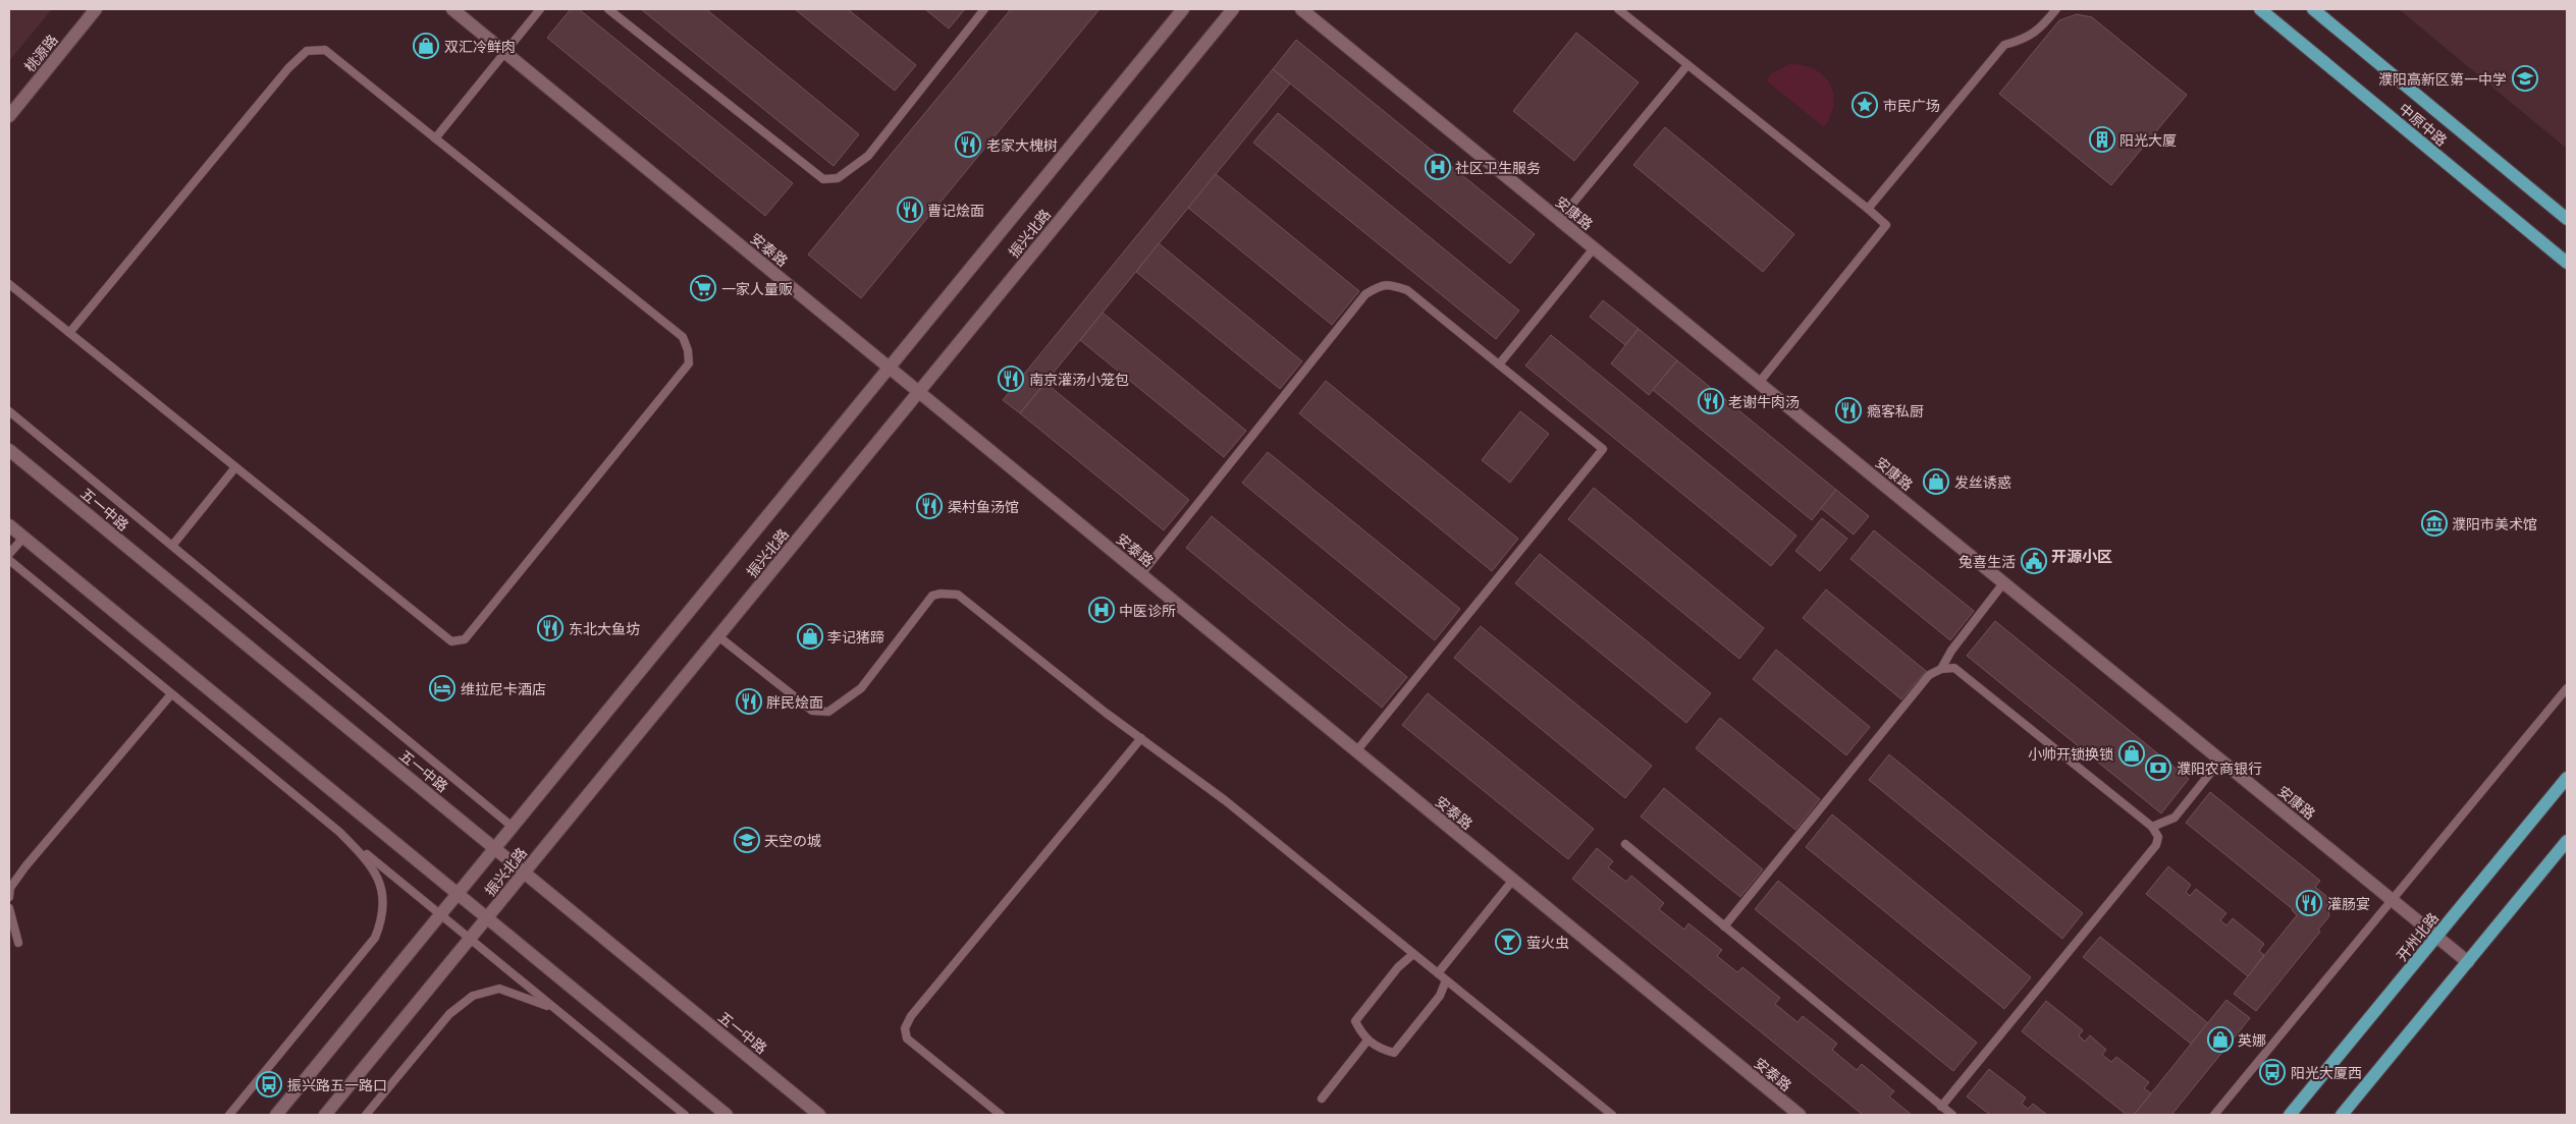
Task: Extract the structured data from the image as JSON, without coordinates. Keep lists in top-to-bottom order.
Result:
{
  "streets": {
    "main road": ["中原中路", "开州北路"],
    "street": [
      "桃源路",
      "安康路",
      "振兴北路",
      "安泰路",
      "五一中路"
    ]
  },
  "crossings": [
    ["安康路", "开州北路"],
    ["振兴北路", "安泰路"],
    ["振兴北路", "五一中路"]
  ],
  "districts": ["开源小区"],
  "places": {
    "shop": [
      "双汇冷鲜肉",
      "发丝诱惑",
      "李记猪蹄",
      "小帅开锁换锁",
      "英娜"
    ],
    "school or university": ["濮阳高新区第一中学", "天空の城"],
    "place": ["市民广场"],
    "building": ["阳光大厦"],
    "restaurant": [
      "老家大槐树",
      "曹记烩面",
      "南京灌汤小笼包",
      "老谢牛肉汤",
      "瘾客私厨",
      "渠村鱼汤馆",
      "东北大鱼坊",
      "胖民烩面",
      "灌肠宴"
    ],
    "hospital": ["社区卫生服务", "中医诊所"],
    "supermarket": ["一家人量贩"],
    "museum": ["濮阳市美术馆"],
    "public building": ["兔喜生活"],
    "hotel": ["维拉尼卡酒店"],
    "bank": ["濮阳农商银行"],
    "bar": ["萤火虫"],
    "bus stop": ["阳光大厦西", "振兴路五一路口"]
  }
}
